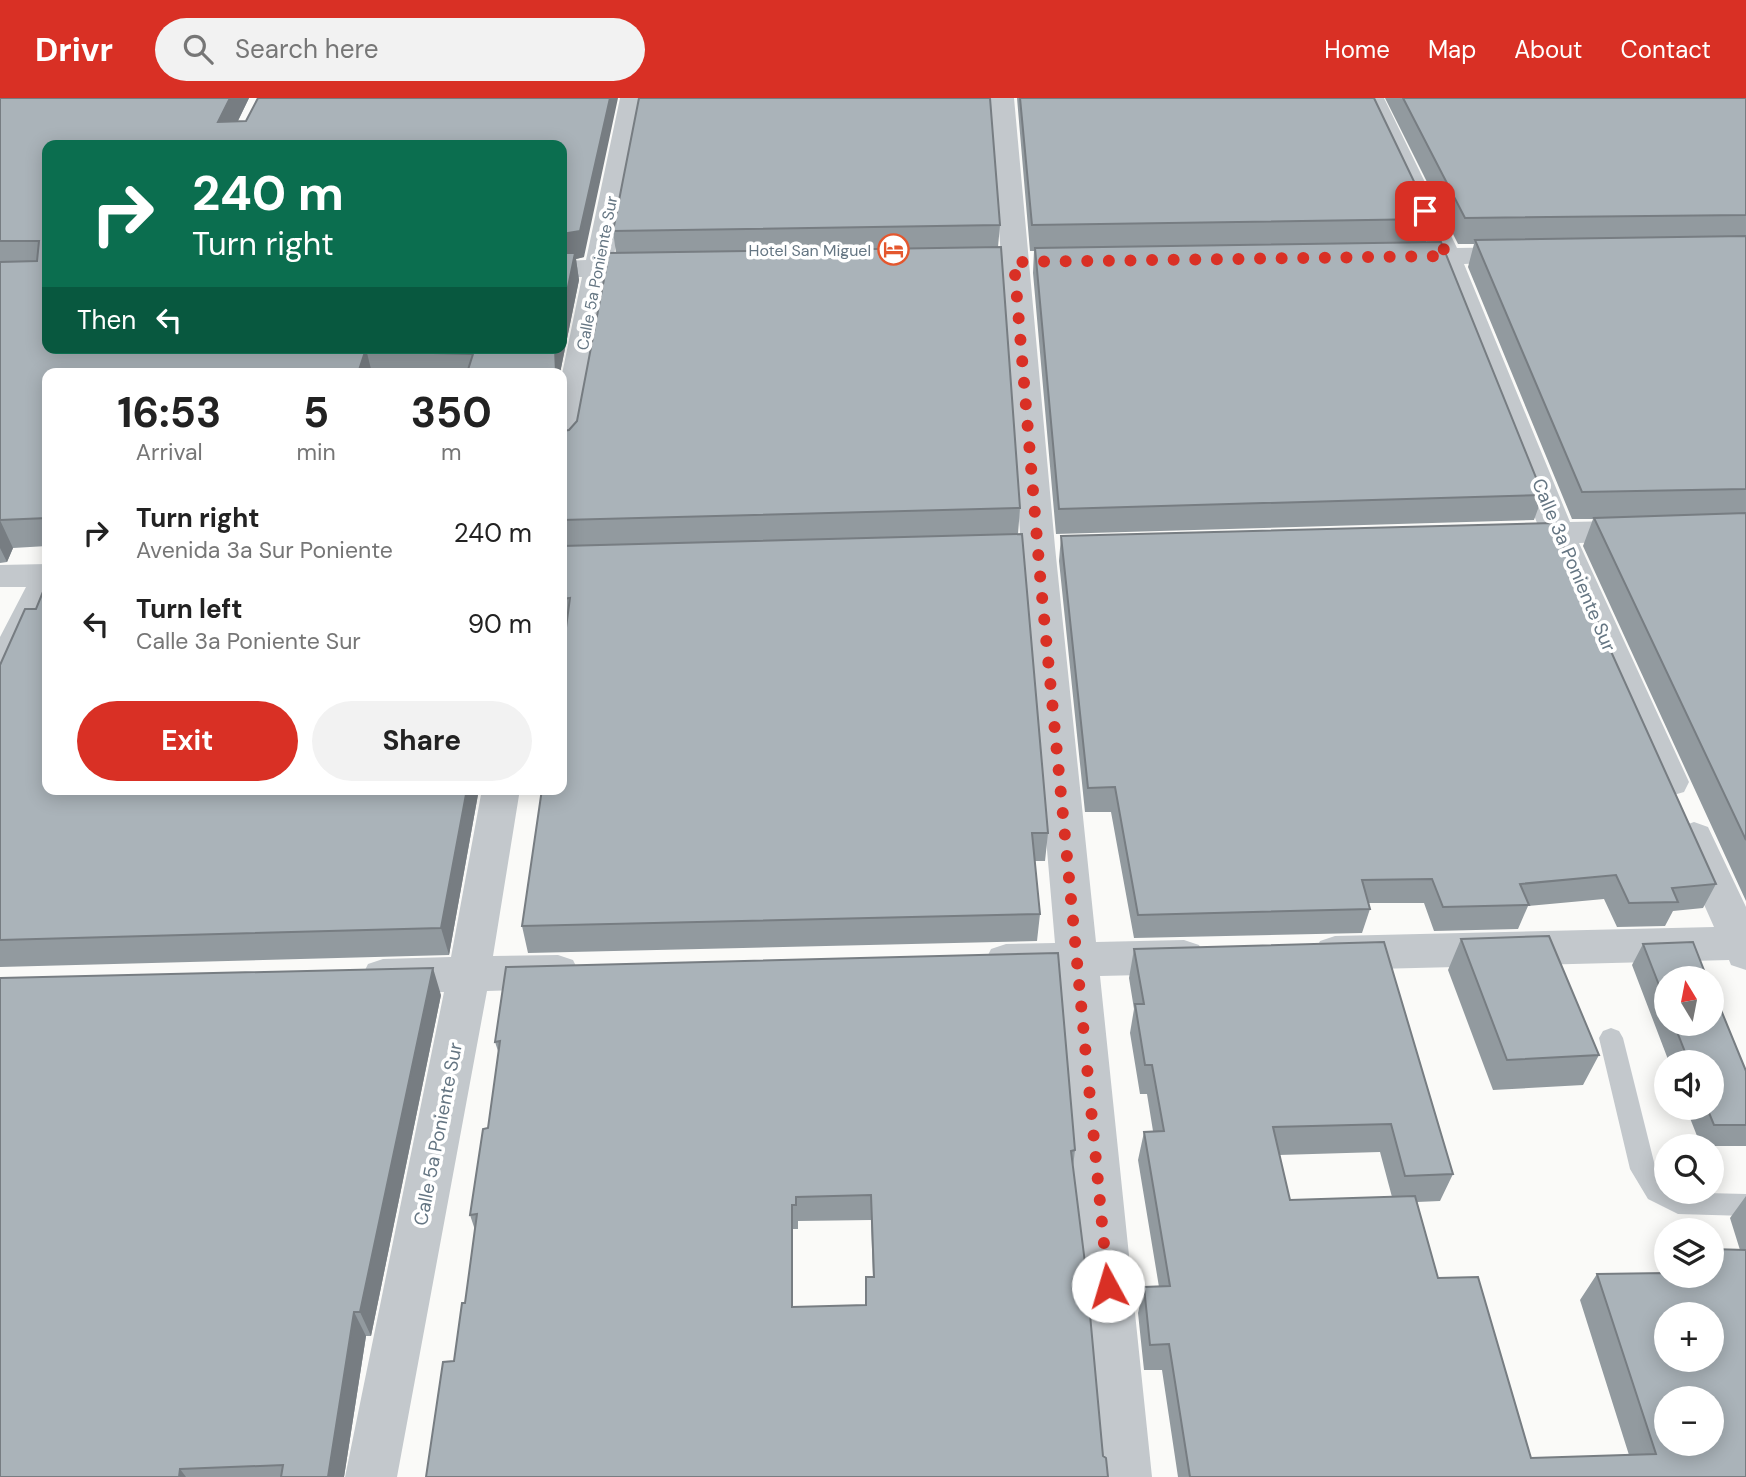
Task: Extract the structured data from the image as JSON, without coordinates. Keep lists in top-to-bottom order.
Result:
{
  "streets": {
    "street": ["Calle 5a Poniente Sur", "Calle 3a Poniente Sur"]
  },
  "places": {
    "hotel": ["Hotel San Miguel"]
  },
  "north": "top",
  "page": {
    "header": "Drivr",
    "search": "Search here",
    "nav": [
      "Home",
      "Map",
      "About",
      "Contact"
    ],
    "turn": ["240 m", "Turn right"],
    "then": "Then",
    "eta": [
      "16:53",
      "Arrival",
      "5",
      "min",
      "350",
      "m"
    ],
    "list": [
      {
        "name": "Turn right",
        "note": "Avenida 3a Sur Poniente",
        "value": "240 m"
      },
      {
        "name": "Turn left",
        "note": "Calle 3a Poniente Sur",
        "value": "90 m"
      }
    ],
    "buttons": ["Exit", "Share"],
    "map_buttons": ["+", "−"]
  }
}
